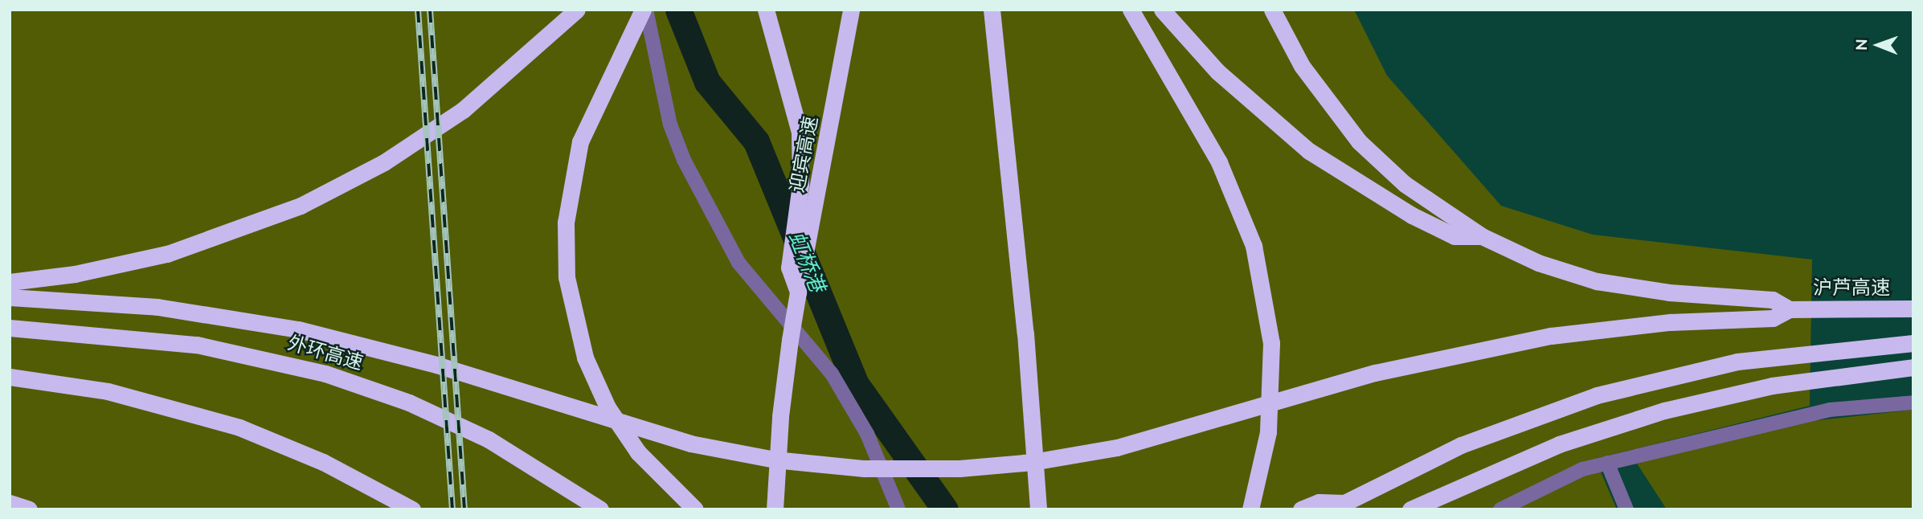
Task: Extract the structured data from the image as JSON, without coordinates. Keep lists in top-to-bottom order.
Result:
{
  "streets": {
    "highway": ["迎宾高速", "沪芦高速", "外环高速"]
  },
  "water": ["虹桥港"],
  "north": "left"
}
